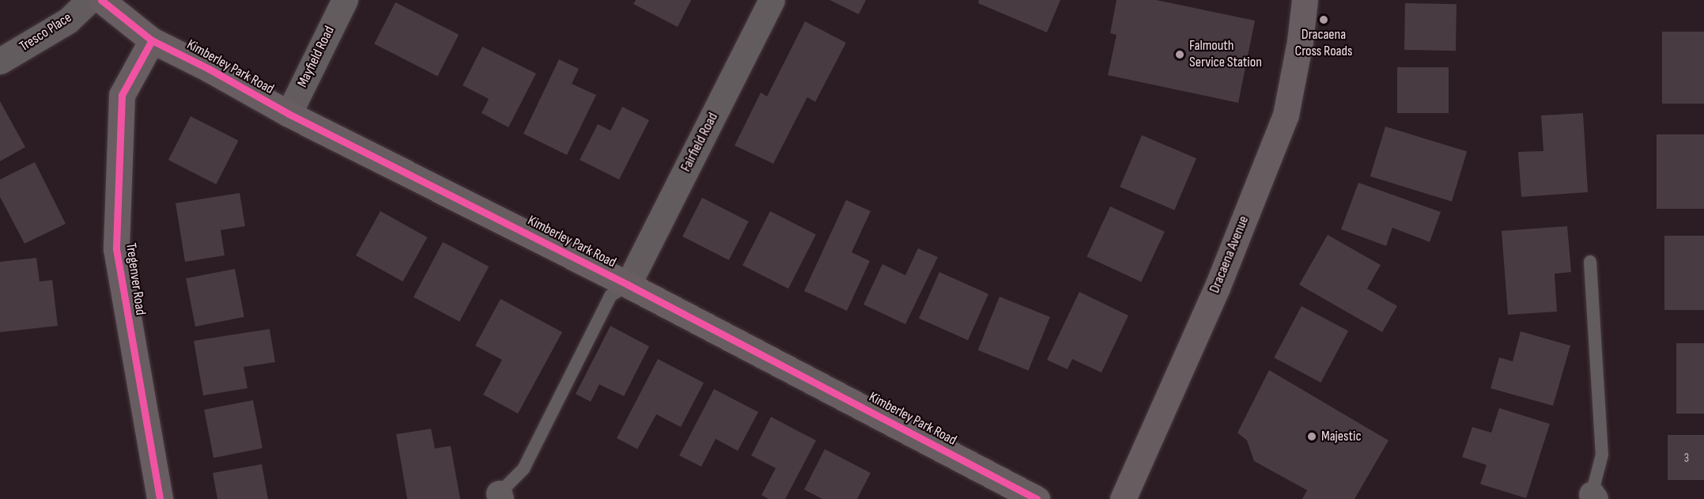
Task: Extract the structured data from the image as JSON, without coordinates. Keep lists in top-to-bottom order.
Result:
{
  "streets": {
    "main road": ["Dracaena Avenue"],
    "street": [
      "Tresco Place",
      "Mayfield Road",
      "Kimberley Park Road",
      "Fairfield Road",
      "Tregenver Road"
    ]
  },
  "crossings": [
    ["Mayfield Road", "Kimberley Park Road"],
    ["Kimberley Park Road", "Fairfield Road"],
    ["Kimberley Park Road", "Tregenver Road"]
  ],
  "places": ["Dracaena Cross Roads", "Falmouth Service Station", "Majestic"],
  "house_numbers": ["3"]
}
